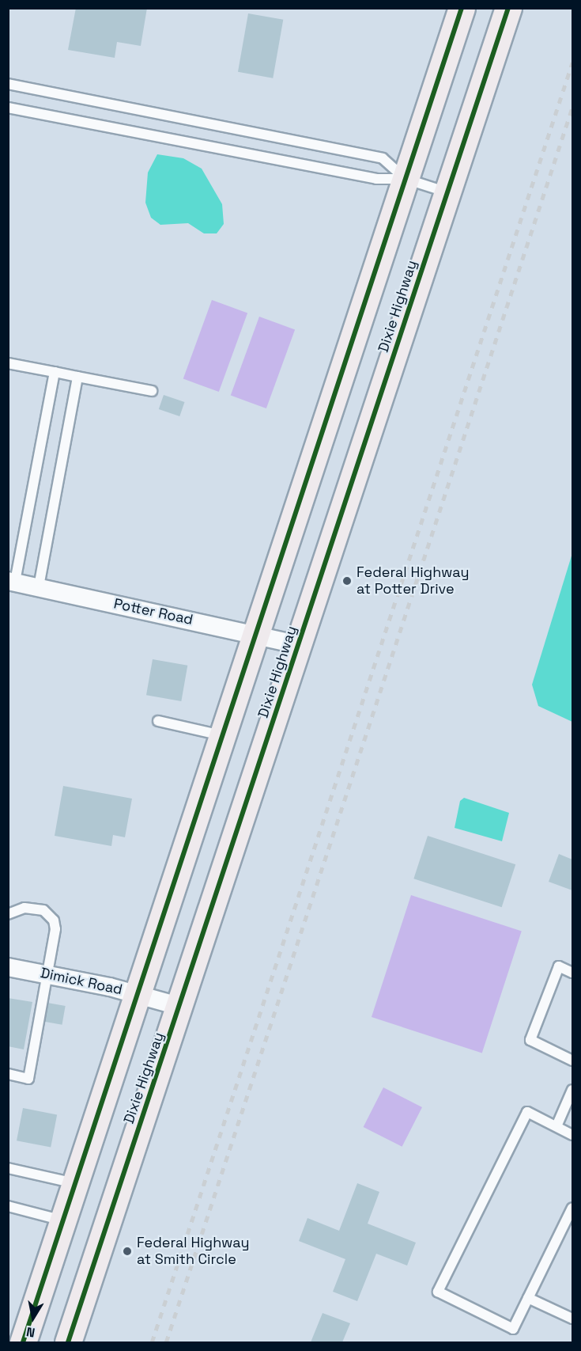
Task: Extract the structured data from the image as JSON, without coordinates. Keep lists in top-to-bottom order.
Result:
{
  "streets": {
    "main road": ["Dixie Highway"],
    "street": ["Potter Road", "Dimick Road"]
  },
  "crossings": [
    ["Dixie Highway", "Potter Road"],
    ["Dixie Highway", "Dimick Road"]
  ],
  "places": ["Federal Highway at Potter Drive", "Federal Highway at Smith Circle"],
  "north": "bottom"
}
